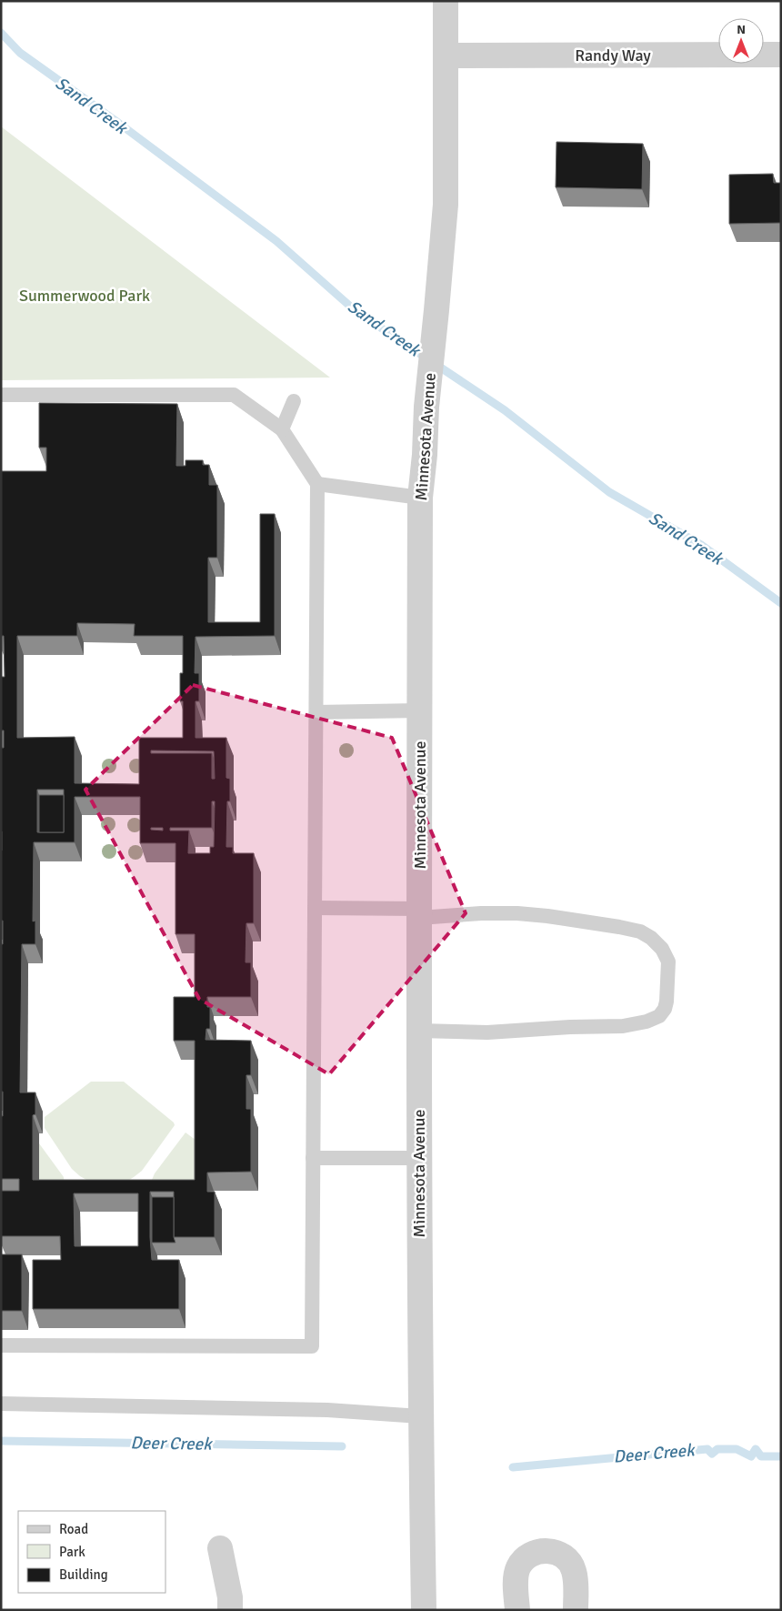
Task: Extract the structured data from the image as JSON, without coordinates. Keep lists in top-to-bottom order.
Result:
{
  "streets": {
    "street": ["Randy Way", "Minnesota Avenue"]
  },
  "crossings": [
    ["Randy Way", "Minnesota Avenue"]
  ],
  "water": ["Sand Creek", "Deer Creek"],
  "parks": ["Summerwood Park"],
  "legend": ["Road", "Park", "Building"],
  "north": "top"
}
